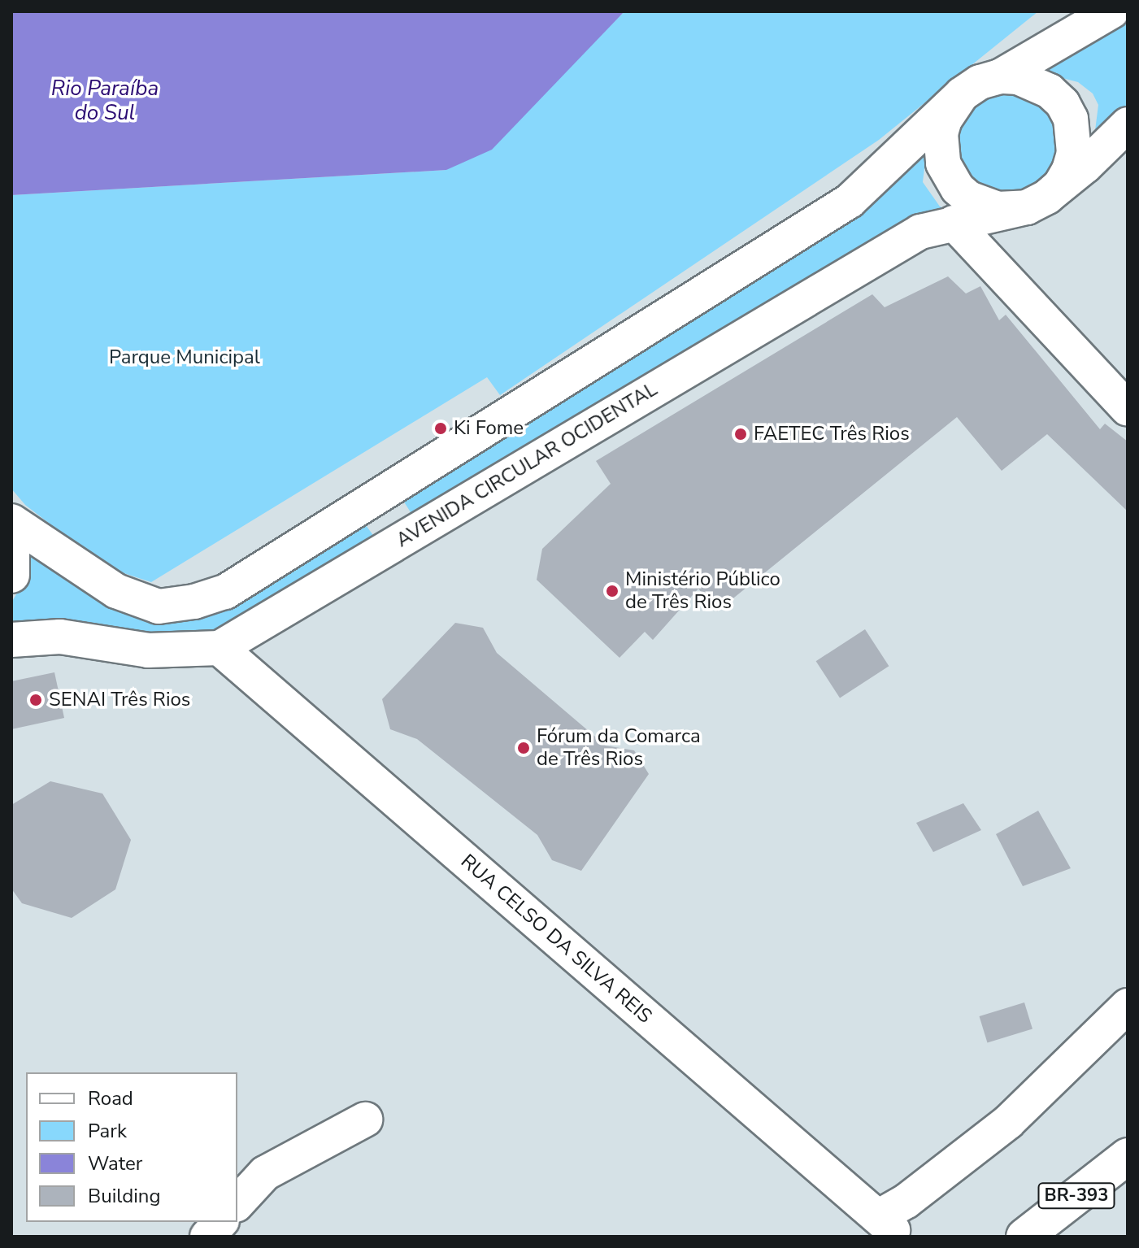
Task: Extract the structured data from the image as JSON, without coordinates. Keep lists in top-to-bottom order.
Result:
{
  "streets": {
    "main road": ["BR-393"],
    "street": ["AVENIDA CIRCULAR OCIDENTAL", "RUA CELSO DA SILVA REIS"]
  },
  "crossings": [
    ["AVENIDA CIRCULAR OCIDENTAL", "RUA CELSO DA SILVA REIS"]
  ],
  "water": ["Rio Paraíba do Sul"],
  "parks": ["Parque Municipal"],
  "places": [
    "Ki Fome",
    "FAETEC Três Rios",
    "Ministério Público de Três Rios",
    "SENAI Três Rios",
    "Fórum da Comarca de Três Rios"
  ],
  "legend": [
    "Road",
    "Park",
    "Water",
    "Building"
  ]
}
